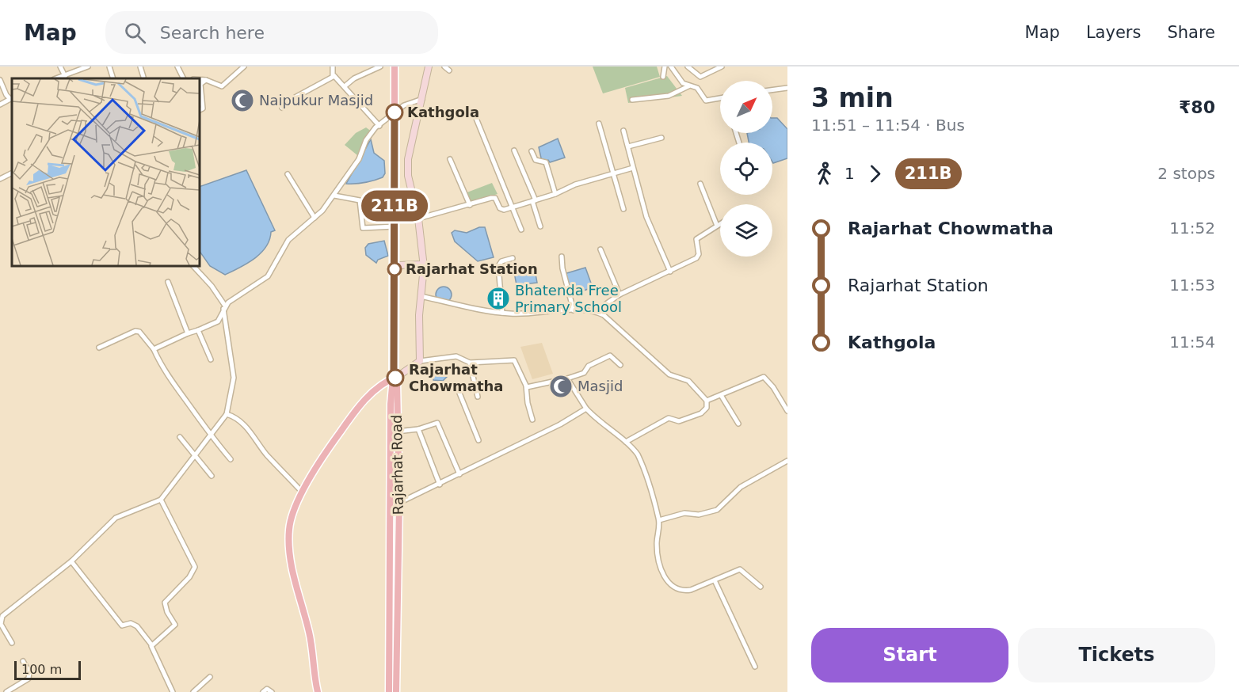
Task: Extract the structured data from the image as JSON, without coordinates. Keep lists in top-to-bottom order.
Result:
{
  "streets": {
    "main road": ["Rajarhat Road"]
  },
  "places": {
    "mosque": ["Naipukur Masjid", "Masjid"],
    "other": ["Kathgola", "Rajarhat Station", "Rajarhat Chowmatha"],
    "building": ["Bhatenda Free Primary School"]
  },
  "lines": ["bus line 211B"],
  "scale_bar": "100 m",
  "north": "top right",
  "page": {
    "header": "Map",
    "search": "Search here",
    "nav": ["Map", "Layers", "Share"],
    "on_map": "211B",
    "heading": ["3 min", "11:51 – 11:54 · Bus", "₹80"],
    "legs": ["1", "211B", "2 stops"],
    "list": [
      {
        "name": "Rajarhat Chowmatha",
        "value": "11:52"
      },
      {
        "name": "Rajarhat Station",
        "value": "11:53"
      },
      {
        "name": "Kathgola",
        "value": "11:54"
      }
    ],
    "buttons": ["Start", "Tickets"],
    "scale": "100 m"
  }
}
